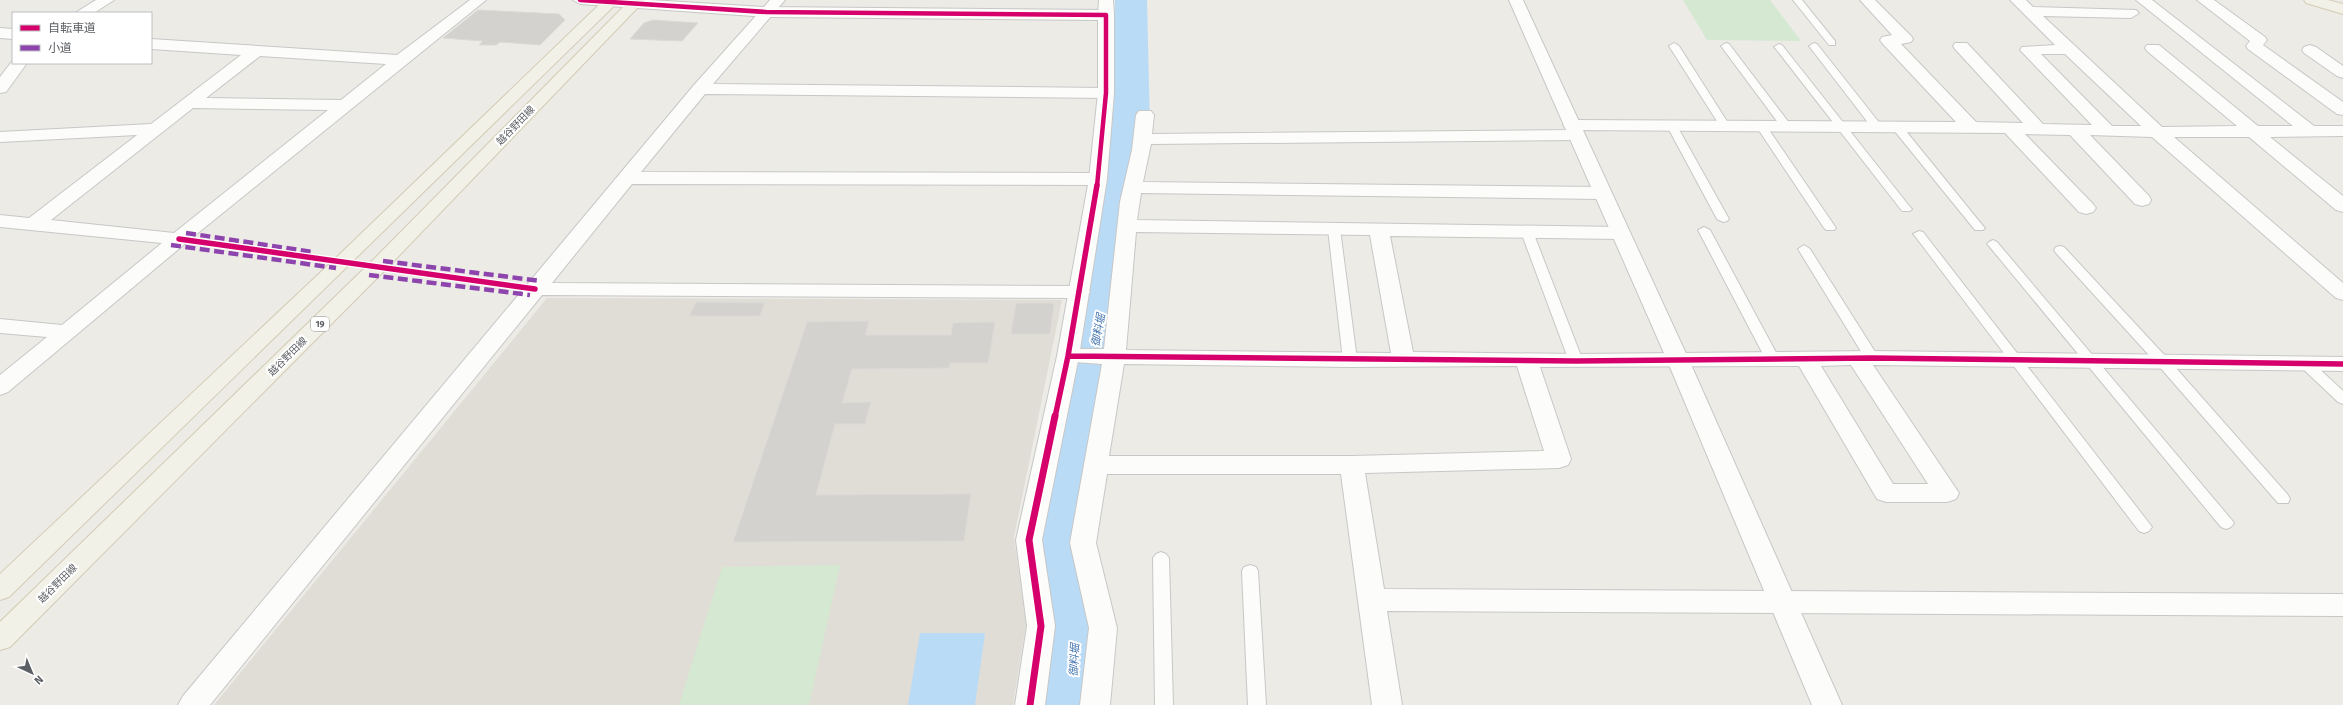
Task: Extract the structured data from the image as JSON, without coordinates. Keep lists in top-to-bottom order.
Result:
{
  "streets": {
    "main road": ["越谷野田線", "19"]
  },
  "water": ["御料堀"],
  "legend": ["自転車道", "小道"],
  "north": "bottom right"
}
